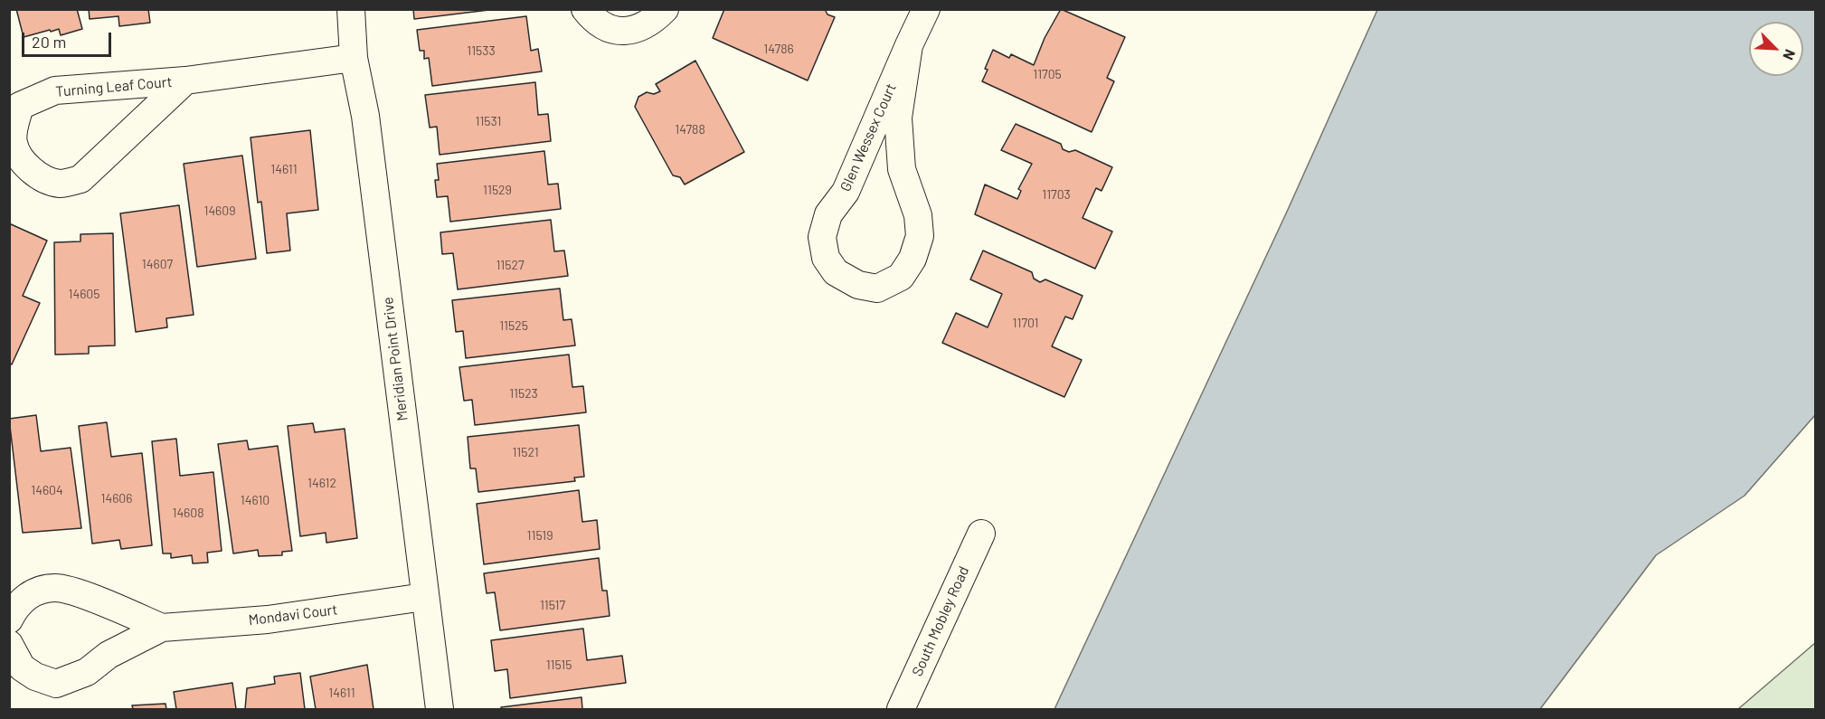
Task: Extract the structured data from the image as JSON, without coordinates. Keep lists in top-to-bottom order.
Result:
{
  "streets": {
    "street": [
      "Turning Leaf Court",
      "Glen Wessex Court",
      "Meridian Point Drive",
      "Mondavi Court",
      "South Mobley Road"
    ]
  },
  "crossings": [
    ["Turning Leaf Court", "Meridian Point Drive"],
    ["Meridian Point Drive", "Mondavi Court"]
  ],
  "house_numbers": [
    "14786",
    "11533",
    "11705",
    "11531",
    "14788",
    "14611",
    "11529",
    "11703",
    "14609",
    "14607",
    "11527",
    "14605",
    "11701",
    "11525",
    "11523",
    "11521",
    "14612",
    "14604",
    "14606",
    "14610",
    "14608",
    "11519",
    "11517",
    "11515",
    "14611"
  ],
  "scale_bar": "20 m",
  "north": "bottom right"
}
